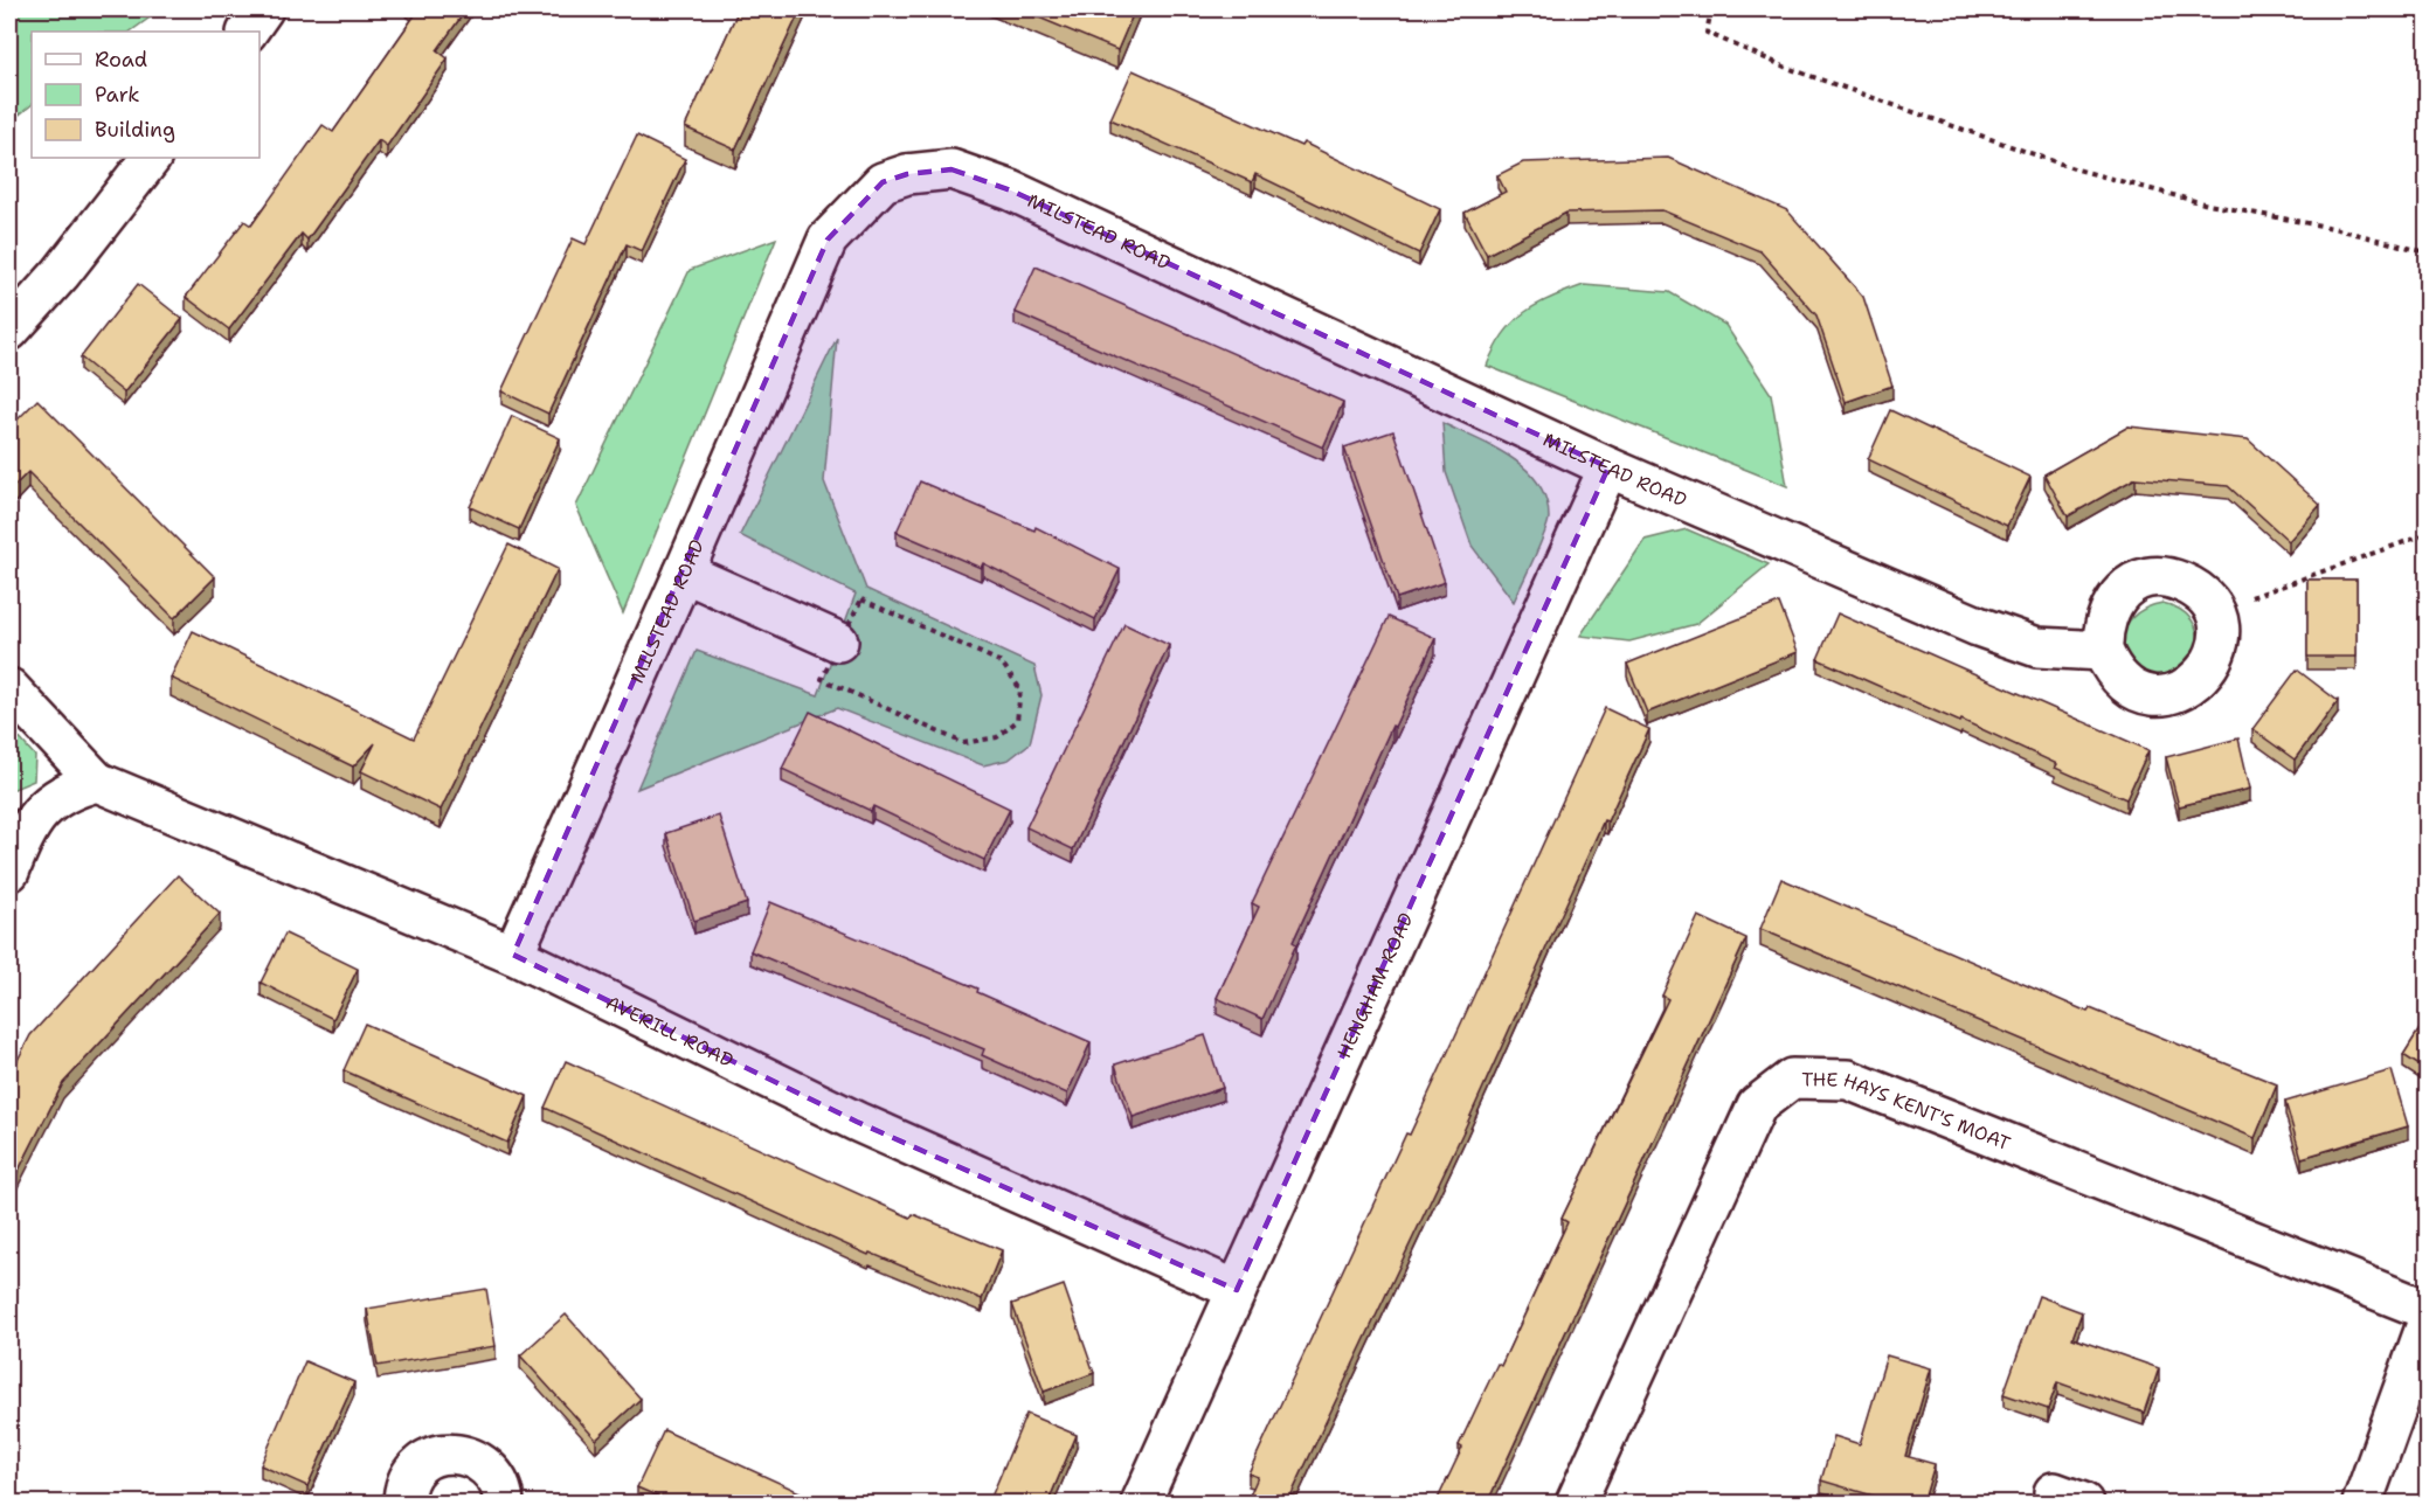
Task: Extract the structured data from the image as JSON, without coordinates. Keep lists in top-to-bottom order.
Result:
{
  "streets": {
    "street": [
      "MILSTEAD ROAD",
      "HENGHAM ROAD",
      "AVERILL ROAD",
      "THE HAYS KENT'S MOAT"
    ]
  },
  "crossings": [
    ["MILSTEAD ROAD", "HENGHAM ROAD"],
    ["MILSTEAD ROAD", "AVERILL ROAD"],
    ["HENGHAM ROAD", "AVERILL ROAD"]
  ],
  "legend": ["Road", "Park", "Building"]
}
